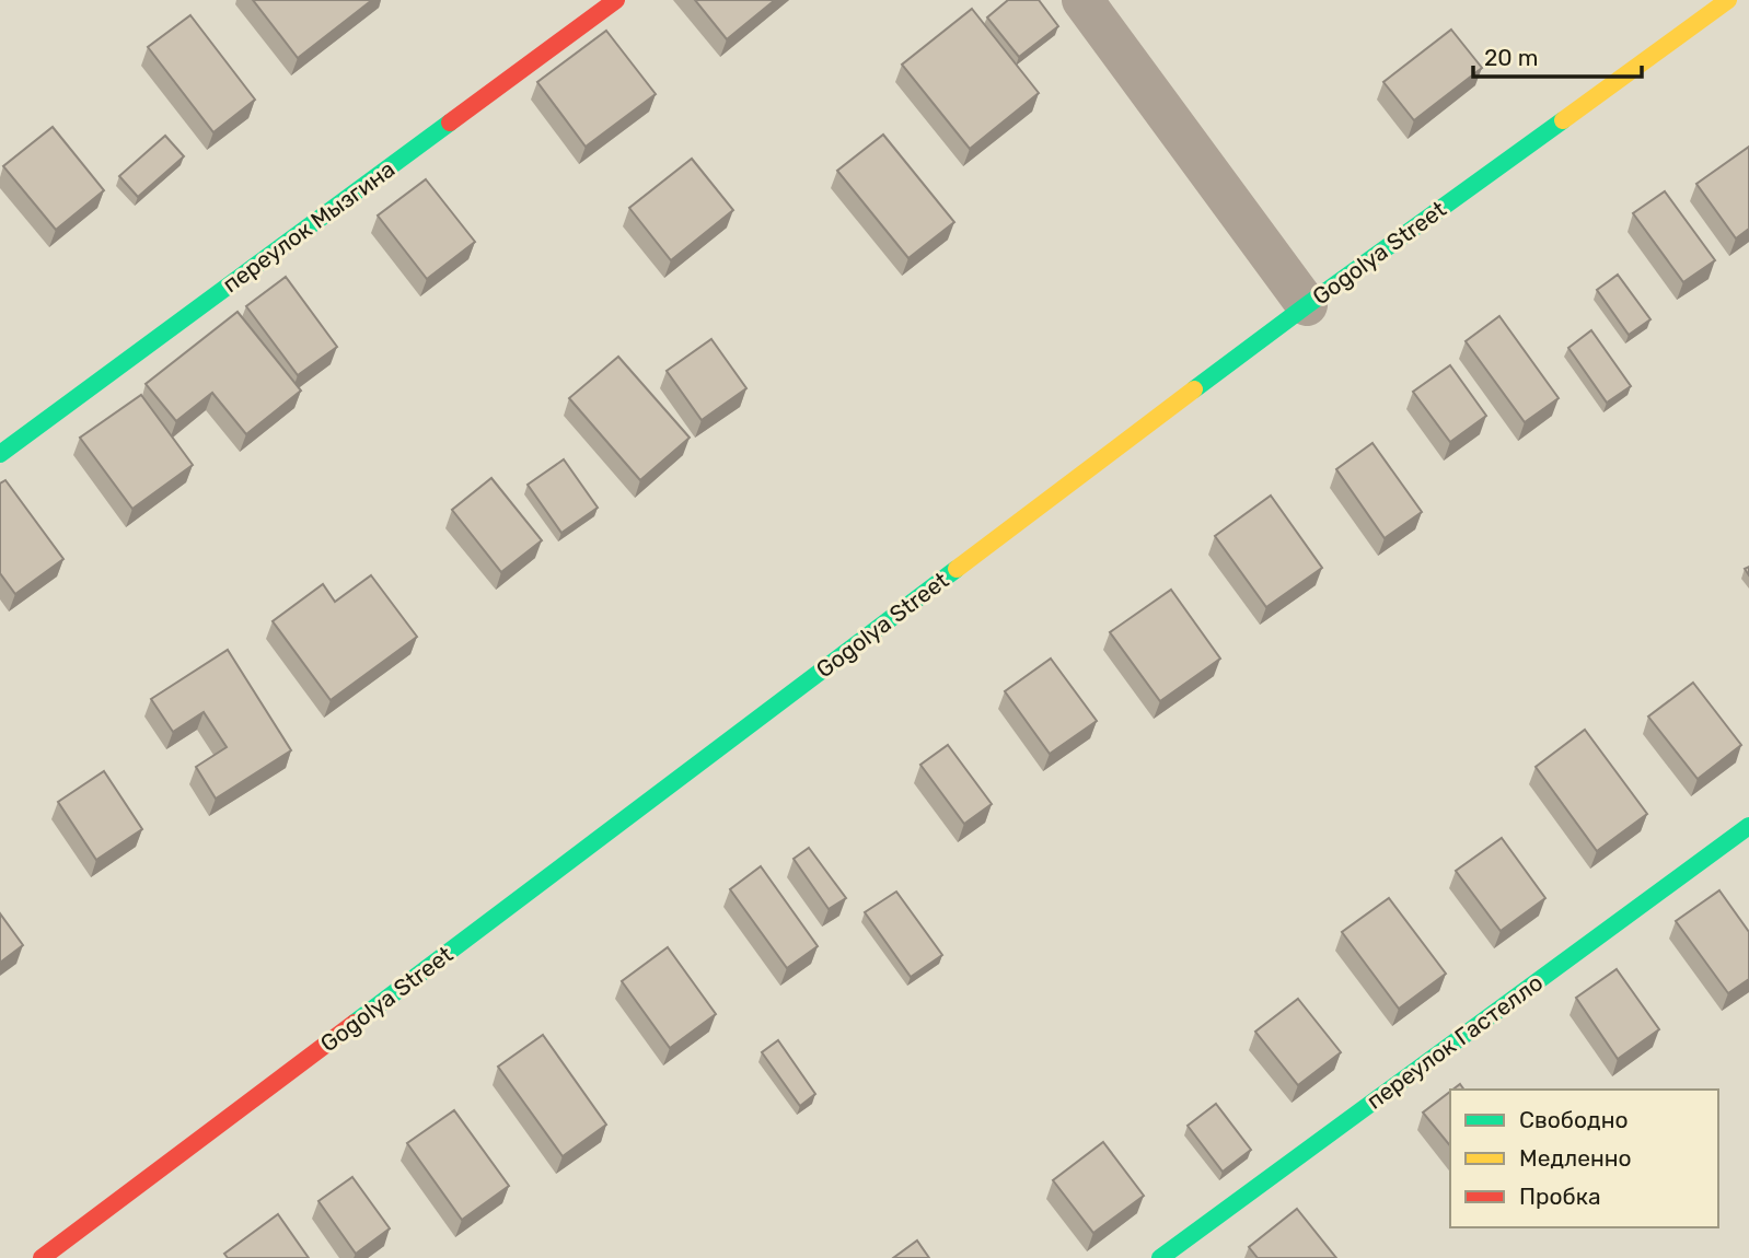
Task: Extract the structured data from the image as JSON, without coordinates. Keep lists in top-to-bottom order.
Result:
{
  "streets": {
    "street": ["переулок Мызгина", "Gogolya Street", "переулок Гастелло"]
  },
  "legend": ["Свободно", "Медленно", "Пробка"],
  "scale_bar": "20 m"
}
